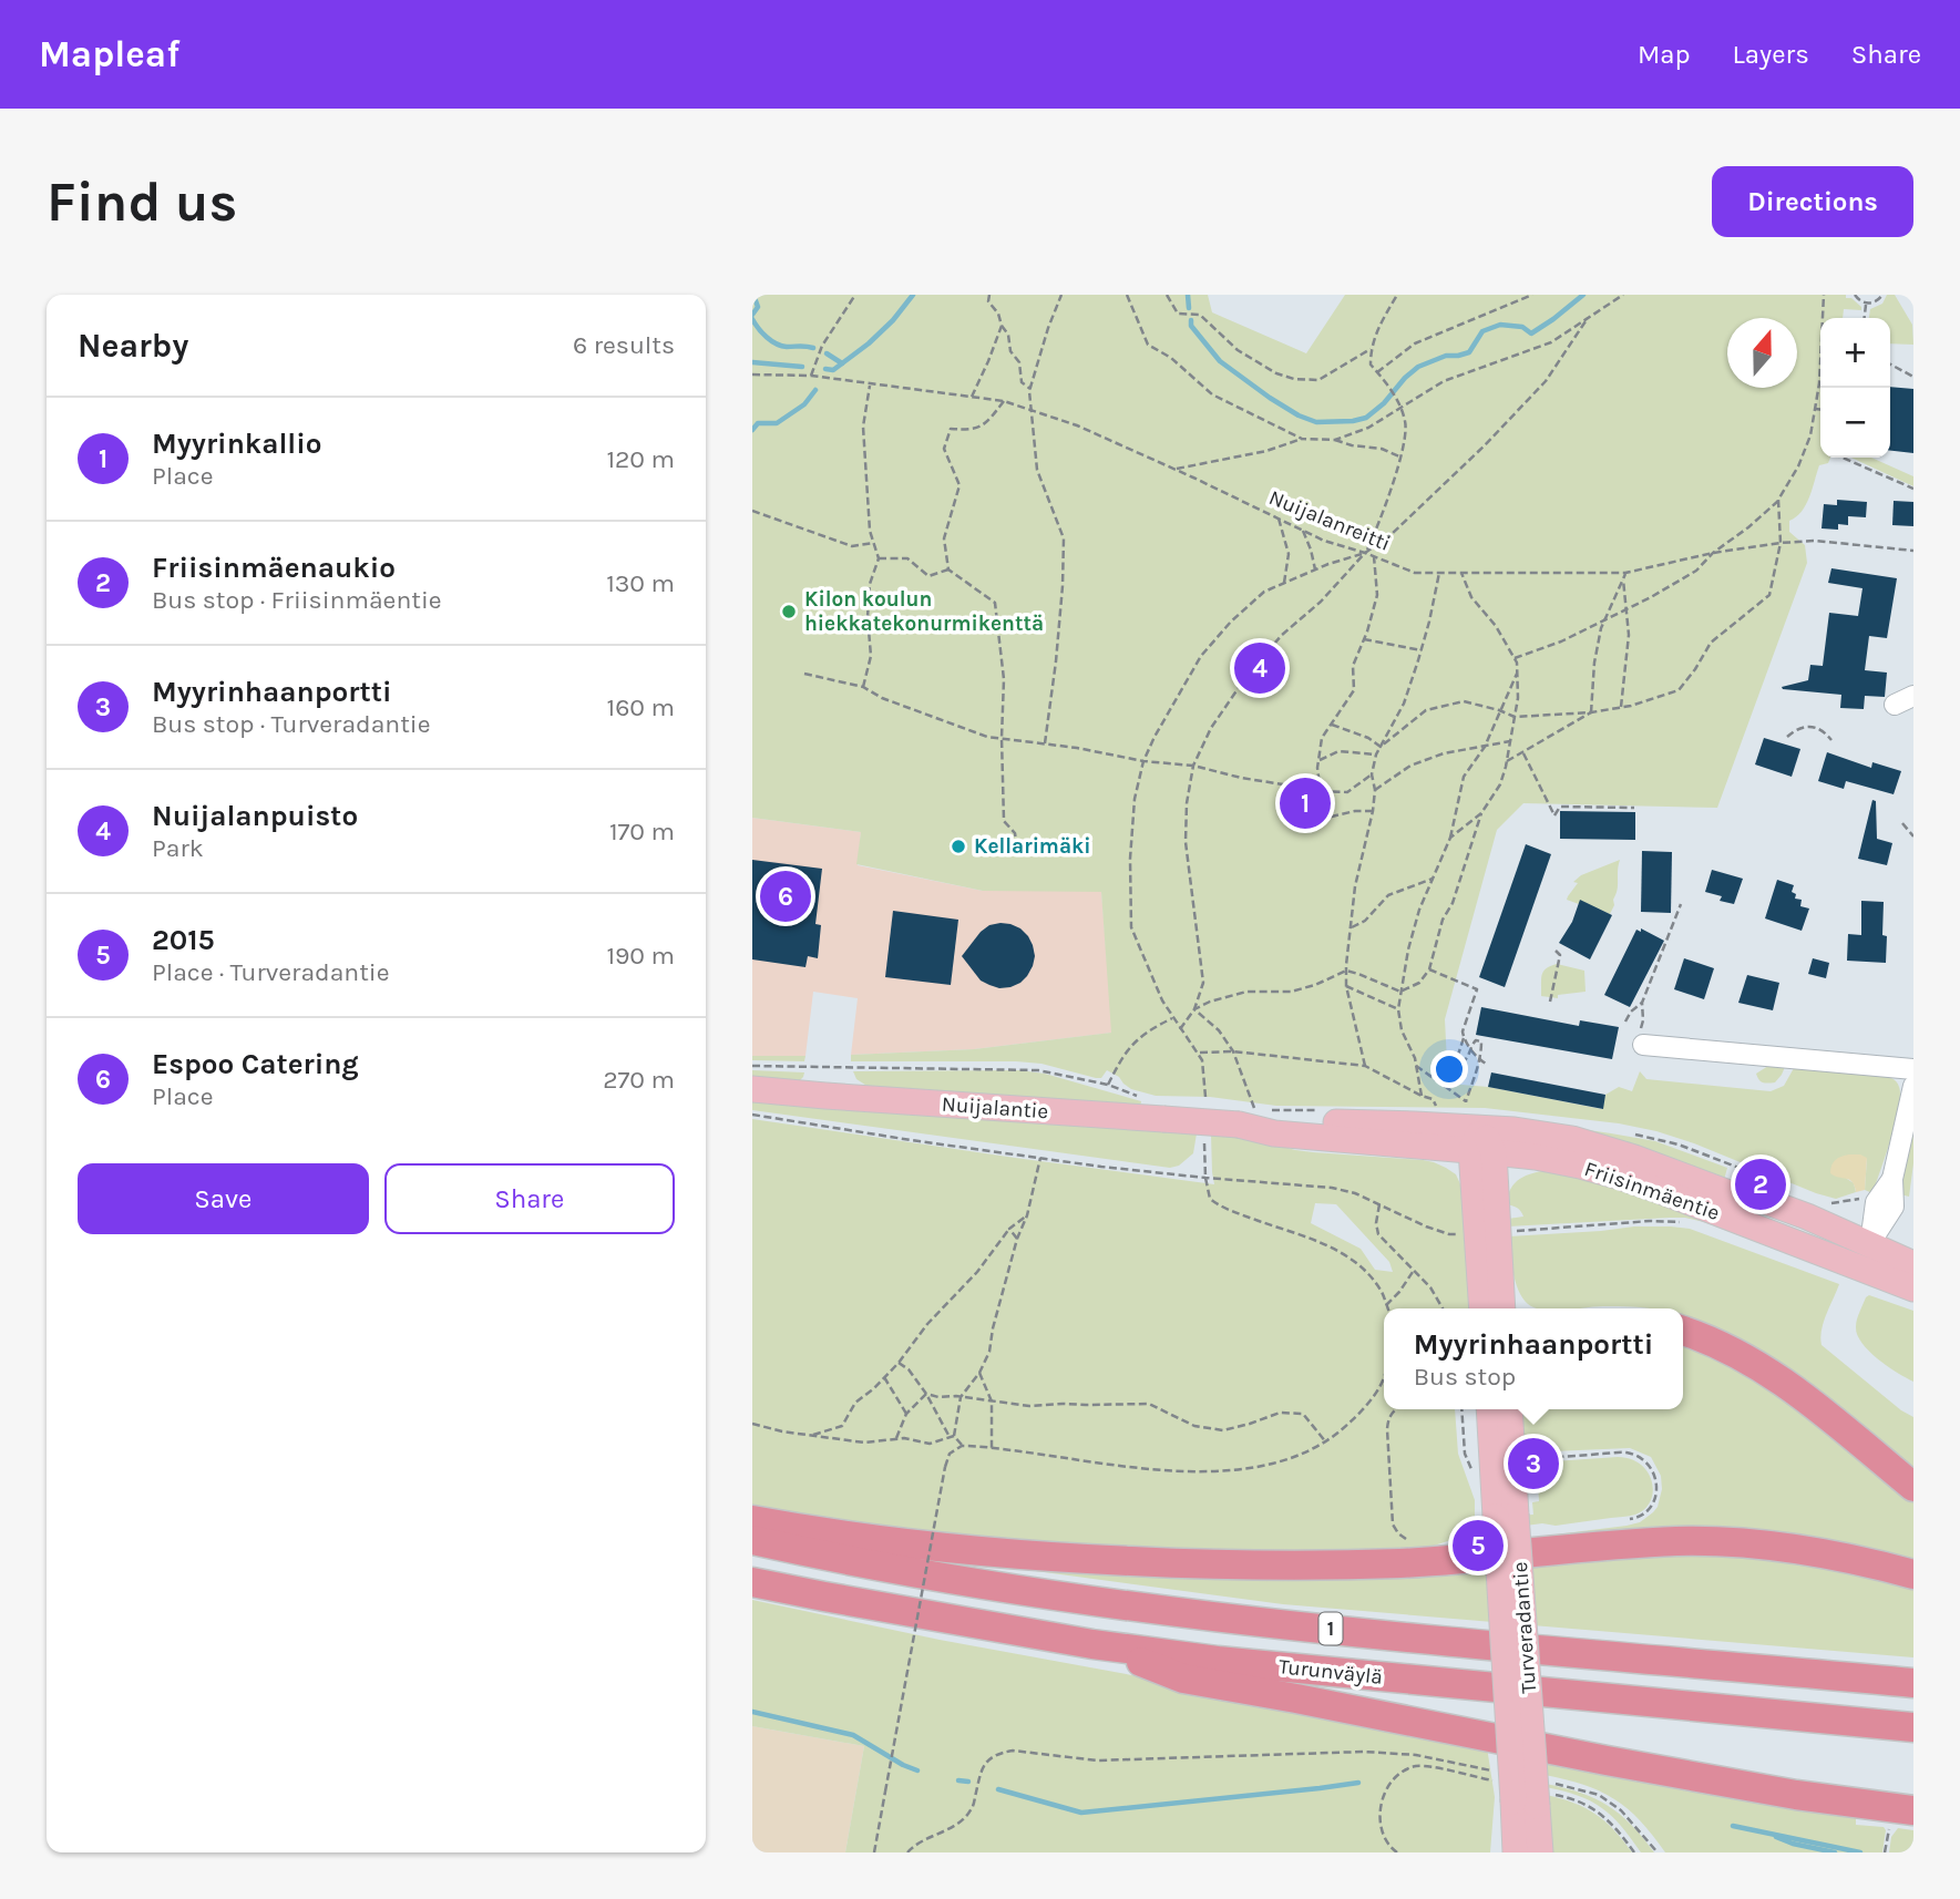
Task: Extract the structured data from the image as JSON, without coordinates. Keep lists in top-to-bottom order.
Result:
{
  "streets": {
    "highway": ["1", "Turunväylä"],
    "main road": ["Nuijalantie", "Friisinmäentie", "Turveradantie"],
    "path": ["Nuijalanreitti"]
  },
  "crossings": [
    ["Nuijalantie", "Friisinmäentie"]
  ],
  "places": ["Kilon koulun hiekkatekonurmikenttä", "Kellarimäki"],
  "north": "top",
  "page": {
    "header": "Mapleaf",
    "nav": ["Map", "Layers", "Share"],
    "buttons": [
      "Directions",
      ["Save", "Share"]
    ],
    "title": "Find us",
    "heading": ["Nearby", "6 results"],
    "map_buttons": ["+", "−"],
    "list": [
      {
        "mark": "1",
        "name": "Myyrinkallio",
        "note": "Place",
        "value": "120 m"
      },
      {
        "mark": "2",
        "name": "Friisinmäenaukio",
        "note": "Bus stop · Friisinmäentie",
        "value": "130 m"
      },
      {
        "mark": "3",
        "name": "Myyrinhaanportti",
        "note": "Bus stop · Turveradantie",
        "value": "160 m"
      },
      {
        "mark": "4",
        "name": "Nuijalanpuisto",
        "note": "Park",
        "value": "170 m"
      },
      {
        "mark": "5",
        "name": "2015",
        "note": "Place · Turveradantie",
        "value": "190 m"
      },
      {
        "mark": "6",
        "name": "Espoo Catering",
        "note": "Place",
        "value": "270 m"
      }
    ],
    "pins": [
      "4",
      "1",
      "6",
      "2",
      "3",
      "5"
    ],
    "popup": ["Myyrinhaanportti", "Bus stop"]
  }
}
